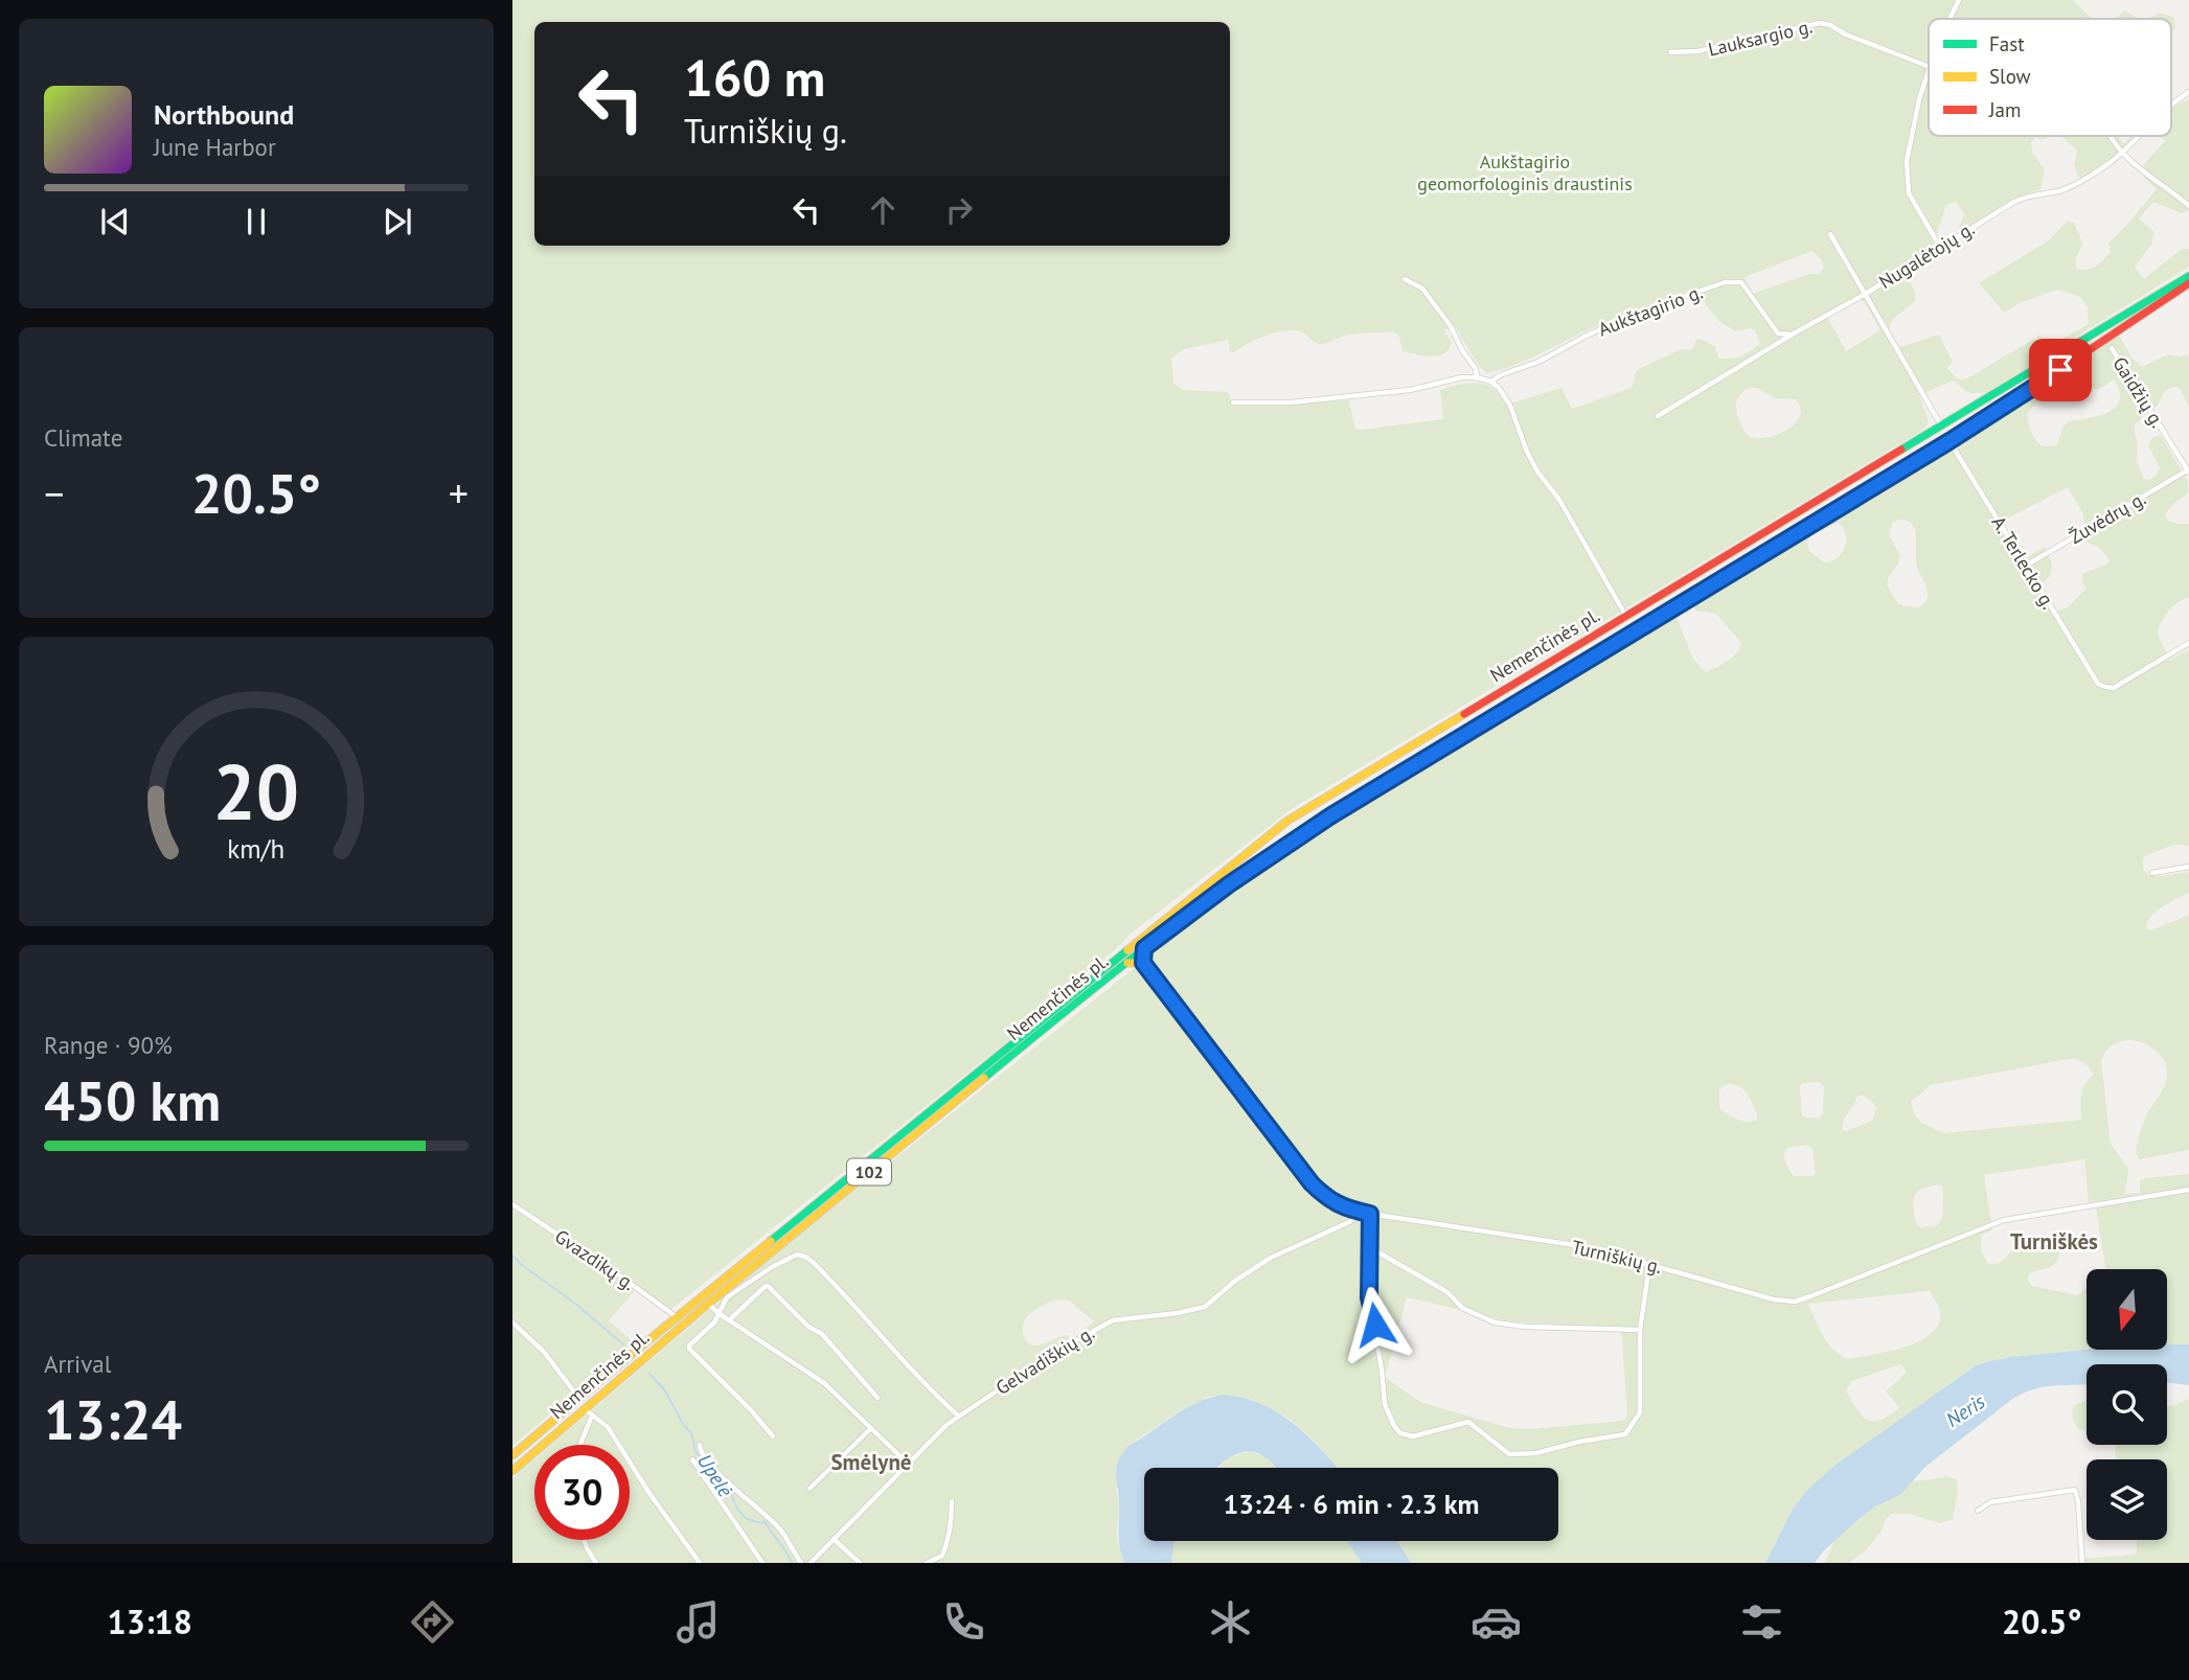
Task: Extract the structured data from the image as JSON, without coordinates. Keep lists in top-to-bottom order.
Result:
{
  "streets": {
    "main road": ["Nemenčinės pl.", "102"],
    "street": [
      "Lauksargio g.",
      "Nugalėtojų g.",
      "Aukštagirio g.",
      "Gaidžių g.",
      "Žuvėdrų g.",
      "A. Terlecko g.",
      "Turniškių g.",
      "Gvazdikų g.",
      "Gelvadiškių g."
    ]
  },
  "crossings": [
    ["Nugalėtojų g.", "Aukštagirio g."],
    ["Gaidžių g.", "Žuvėdrų g."],
    ["Žuvėdrų g.", "A. Terlecko g."],
    ["A. Terlecko g.", "Nemenčinės pl."],
    ["Nemenčinės pl.", "Gvazdikų g."],
    ["Turniškių g.", "Gelvadiškių g."]
  ],
  "districts": ["Turniškės", "Smėlynė"],
  "water": ["Neris", "Upelė"],
  "parks": ["Aukštagirio geomorfologinis draustinis"],
  "legend": ["Fast", "Slow", "Jam"],
  "north": "bottom",
  "page": {
    "turn": ["160 m", "Turniškių g."],
    "song": ["Northbound", "June Harbor"],
    "tile": [
      "Climate",
      ["Range · 90%", "450 km"],
      ["Arrival", "13:24"]
    ],
    "heat": ["−", "20.5°", "+"],
    "limit": "30",
    "trip": "13:24 · 6 min · 2.3 km",
    "tabs": ["13:18", "20.5°"],
    "gauge": ["20", "km/h"]
  }
}
